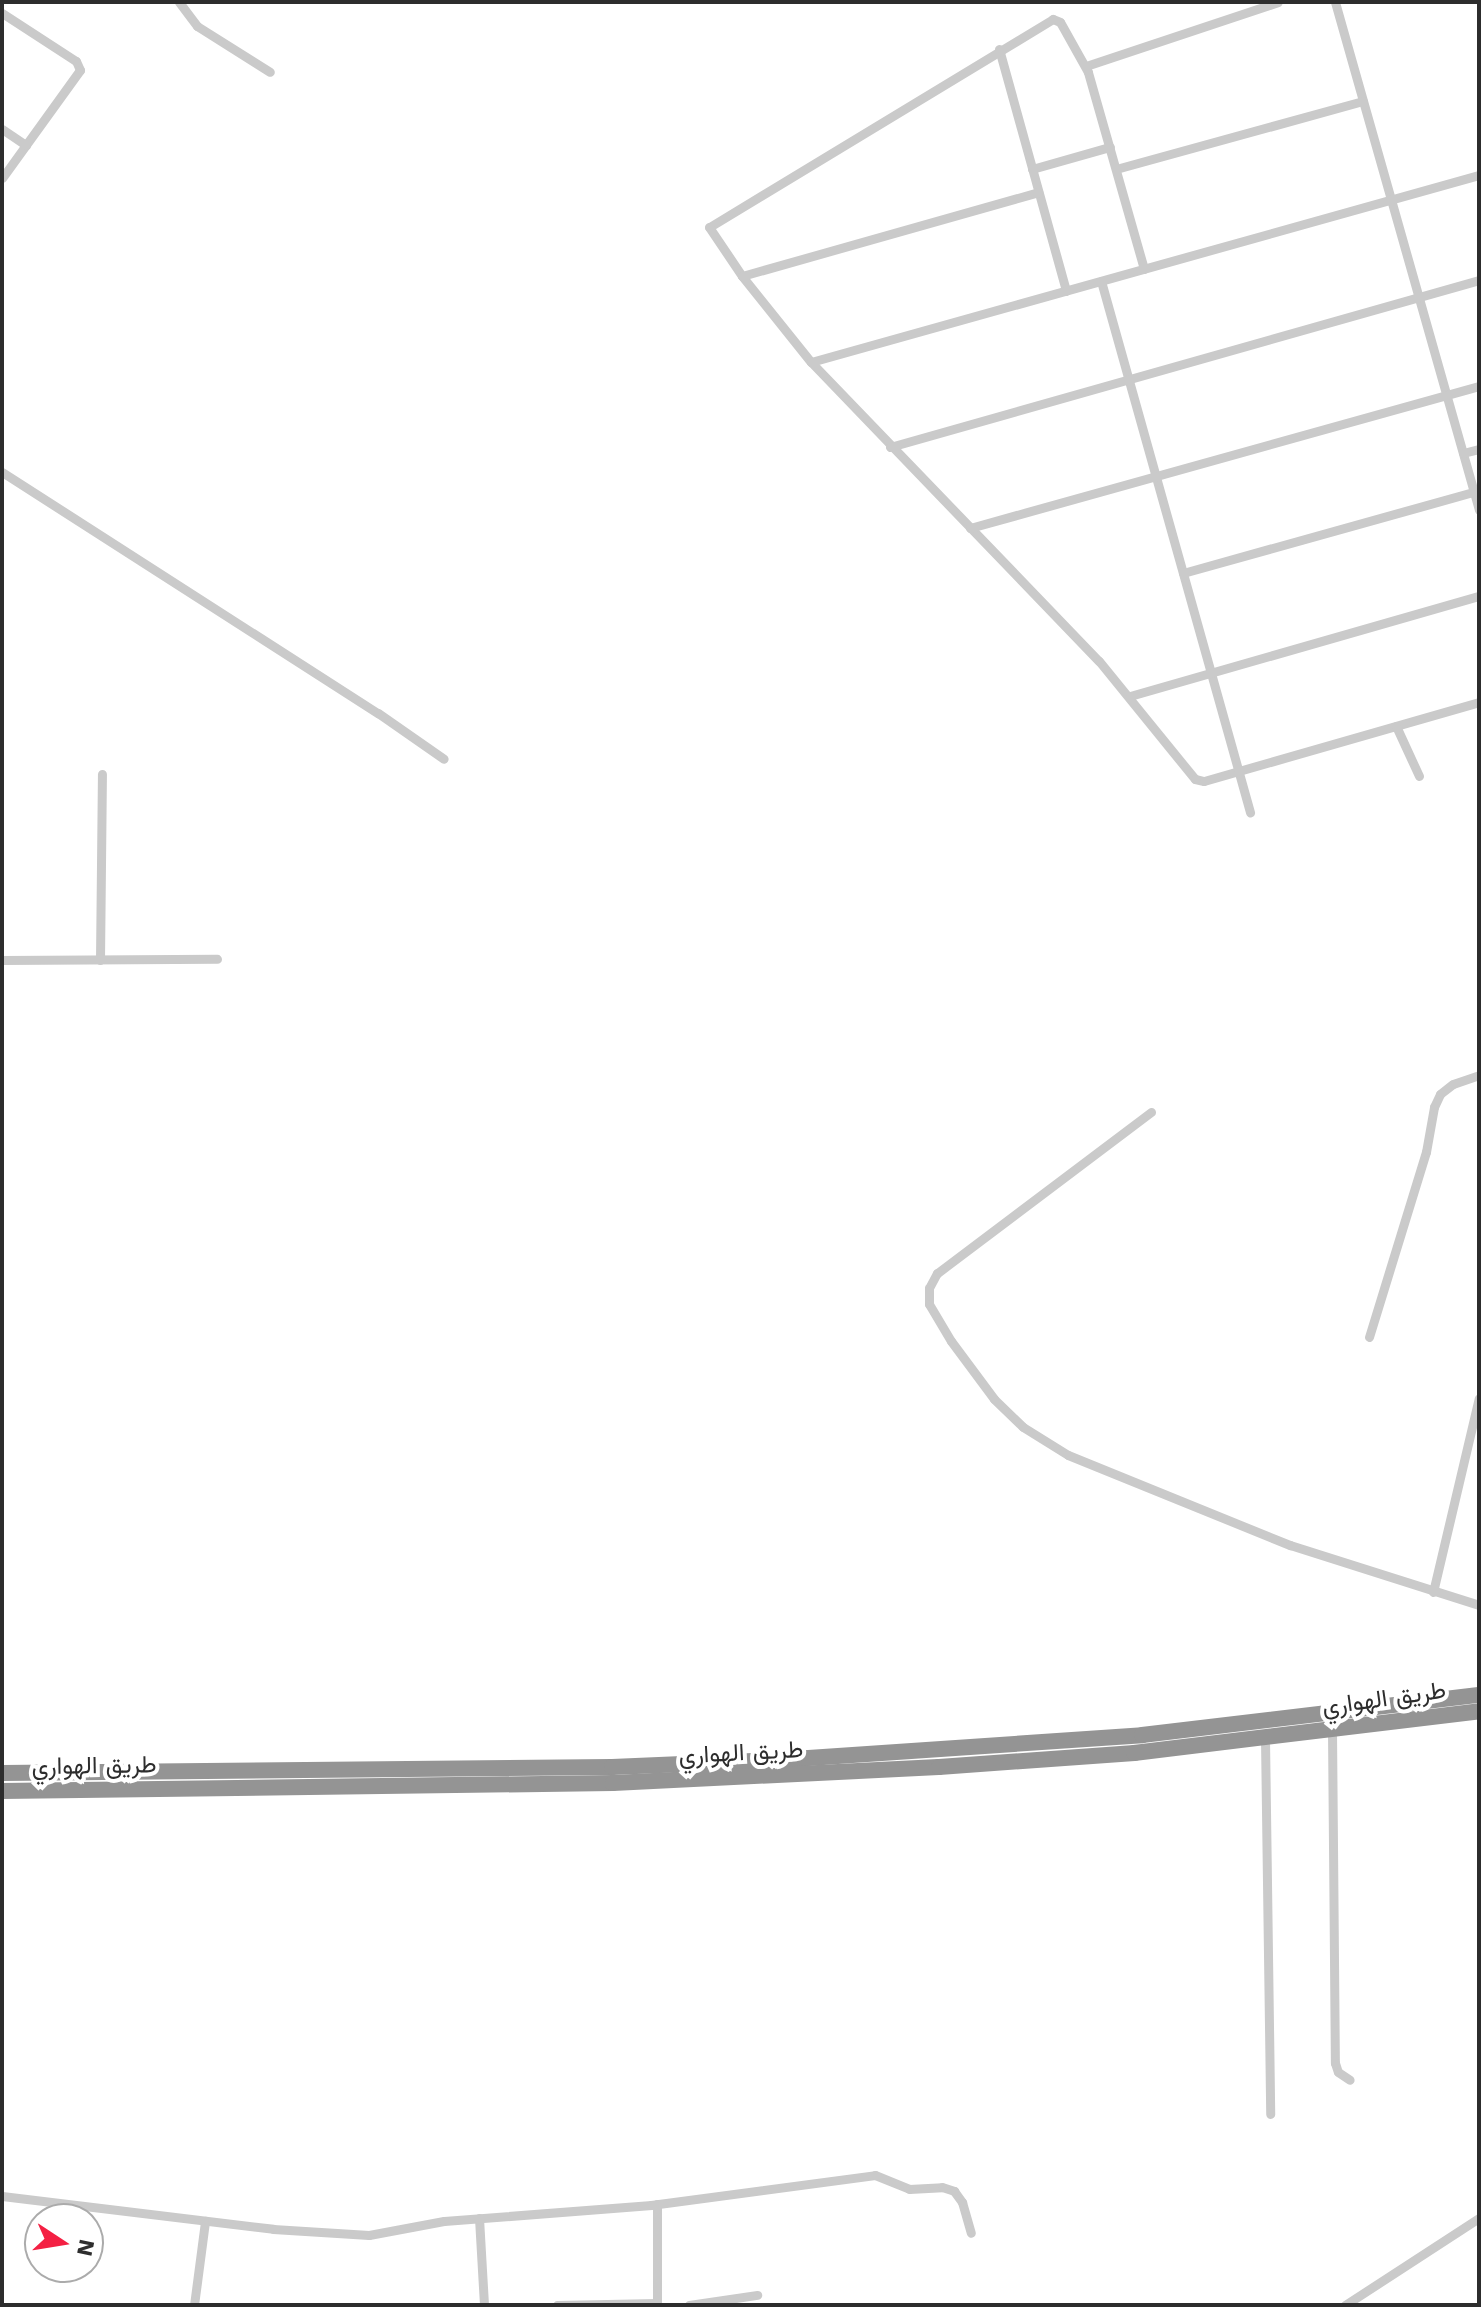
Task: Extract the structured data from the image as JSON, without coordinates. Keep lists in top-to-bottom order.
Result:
{
  "streets": {
    "highway": ["طريق الهواري"]
  },
  "north": "right"
}
